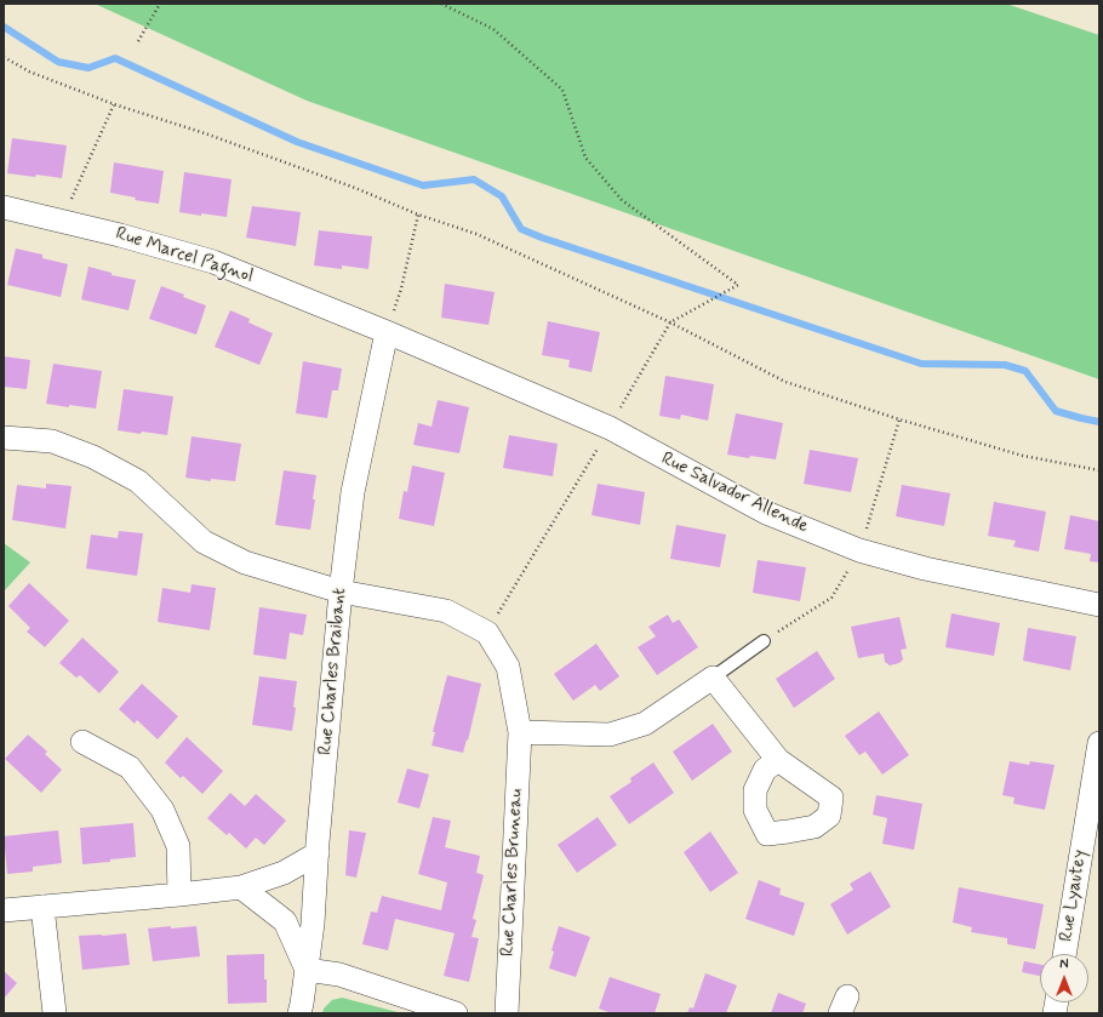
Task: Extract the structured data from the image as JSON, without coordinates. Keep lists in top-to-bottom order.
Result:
{
  "streets": {
    "street": [
      "Rue Marcel Pagnol",
      "Rue Salvador Allende",
      "Rue Charles Braibant",
      "Rue Charles Bruneau",
      "Rue Lyautey"
    ]
  },
  "crossings": [
    ["Rue Marcel Pagnol", "Rue Salvador Allende"],
    ["Rue Marcel Pagnol", "Rue Charles Braibant"],
    ["Rue Salvador Allende", "Rue Charles Braibant"]
  ],
  "north": "top"
}
